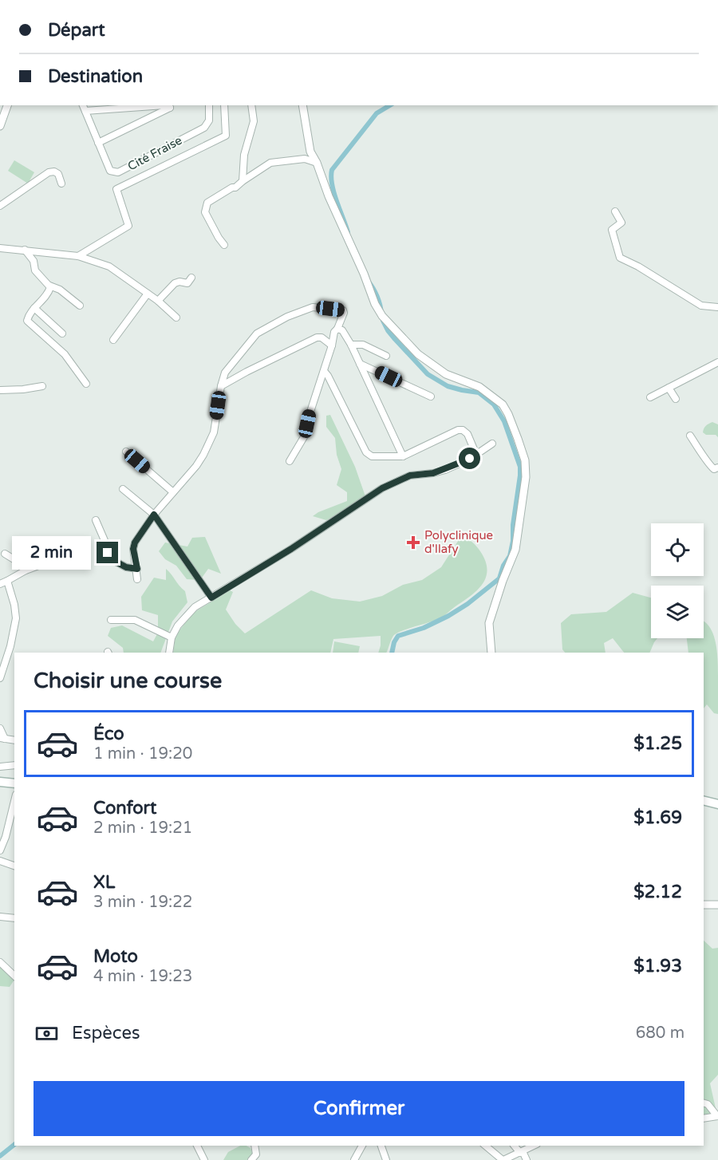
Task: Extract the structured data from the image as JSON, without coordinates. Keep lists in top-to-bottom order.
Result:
{
  "streets": {
    "street": ["Cité Fraise"]
  },
  "places": {
    "health": ["Polyclinique d'Ilafy"]
  },
  "page": {
    "banner": ["Départ", "Destination"],
    "bubble": "2 min",
    "heading": "Choisir une course",
    "list": [
      {
        "name": "Éco",
        "note": "1 min · 19:20",
        "value": "$1.25"
      },
      {
        "name": "Confort",
        "note": "2 min · 19:21",
        "value": "$1.69"
      },
      {
        "name": "XL",
        "note": "3 min · 19:22",
        "value": "$2.12"
      },
      {
        "name": "Moto",
        "note": "4 min · 19:23",
        "value": "$1.93"
      }
    ],
    "pay": ["Espèces", "680 m"],
    "buttons": "Confirmer"
  }
}
